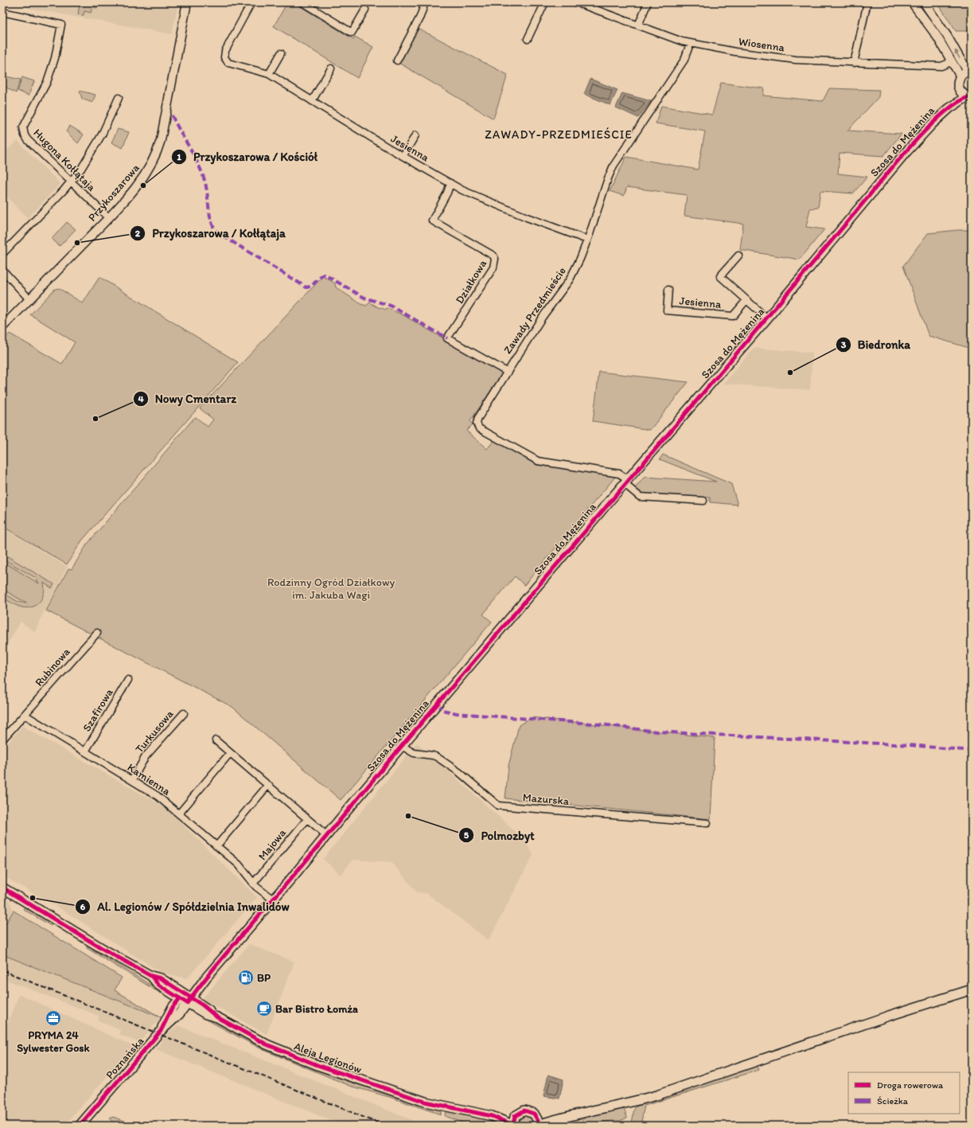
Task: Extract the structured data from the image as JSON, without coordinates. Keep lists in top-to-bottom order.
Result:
{
  "streets": {
    "main road": ["Szosa do Mężenina", "Poznańska", "Aleja Legionów"],
    "street": [
      "Wiosenna",
      "Jesienna",
      "Hugona Kołłątaja",
      "Przykoszarowa",
      "Działkowa",
      "Zawady Przedmieście",
      "Rubinowa",
      "Szafirowa",
      "Turkusowa",
      "Kamienna",
      "Mazurska",
      "Majowa"
    ]
  },
  "crossings": [
    ["Wiosenna", "Zawady Przedmieście"],
    ["Szosa do Mężenina", "Zawady Przedmieście"],
    ["Szosa do Mężenina", "Kamienna"],
    ["Szosa do Mężenina", "Mazurska"],
    ["Szosa do Mężenina", "Poznańska"],
    ["Szosa do Mężenina", "Aleja Legionów"],
    ["Jesienna", "Działkowa"],
    ["Jesienna", "Zawady Przedmieście"],
    ["Hugona Kołłątaja", "Przykoszarowa"],
    ["Działkowa", "Zawady Przedmieście"],
    ["Rubinowa", "Kamienna"],
    ["Szafirowa", "Kamienna"],
    ["Turkusowa", "Kamienna"],
    ["Kamienna", "Majowa"],
    ["Poznańska", "Aleja Legionów"]
  ],
  "districts": ["ZAWADY-PRZEDMIEŚCIE"],
  "parks": ["Rodzinny Ogród Działkowy im. Jakuba Wagi"],
  "places": {
    "other": [
      "Przykoszarowa / Kościół",
      "Przykoszarowa / Kołłątaja",
      "Biedronka",
      "Nowy Cmentarz",
      "Polmozbyt",
      "Al. Legionów / Spółdzielnia Inwalidów"
    ],
    "fuel station": ["BP"],
    "cafe": ["Bar Bistro Łomża"],
    "office": ["PRYMA 24 Sylwester Gosk"]
  },
  "legend": ["Droga rowerowa", "Ścieżka"]
}
